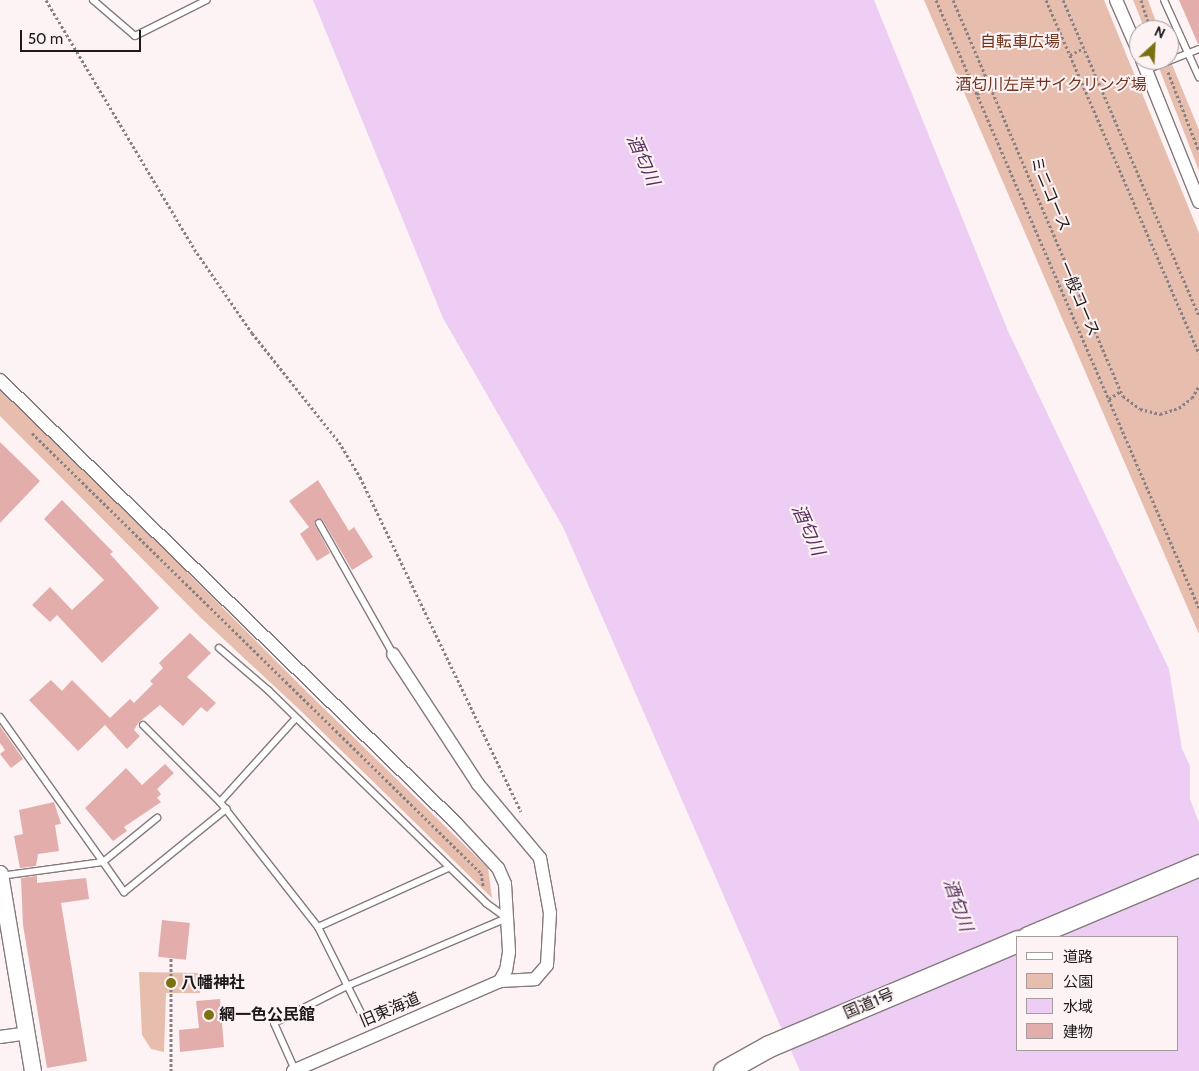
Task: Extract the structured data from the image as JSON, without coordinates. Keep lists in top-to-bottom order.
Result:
{
  "streets": {
    "highway": ["国道1号"],
    "street": ["旧東海道"],
    "path": ["ミニコース", "一般コース"]
  },
  "water": ["酒匂川"],
  "parks": ["自転車広場", "酒匂川左岸サイクリング場"],
  "places": ["八幡神社", "網一色公民館"],
  "legend": [
    "道路",
    "公園",
    "水域",
    "建物"
  ],
  "scale_bar": "50 m",
  "north": "top right"
}
